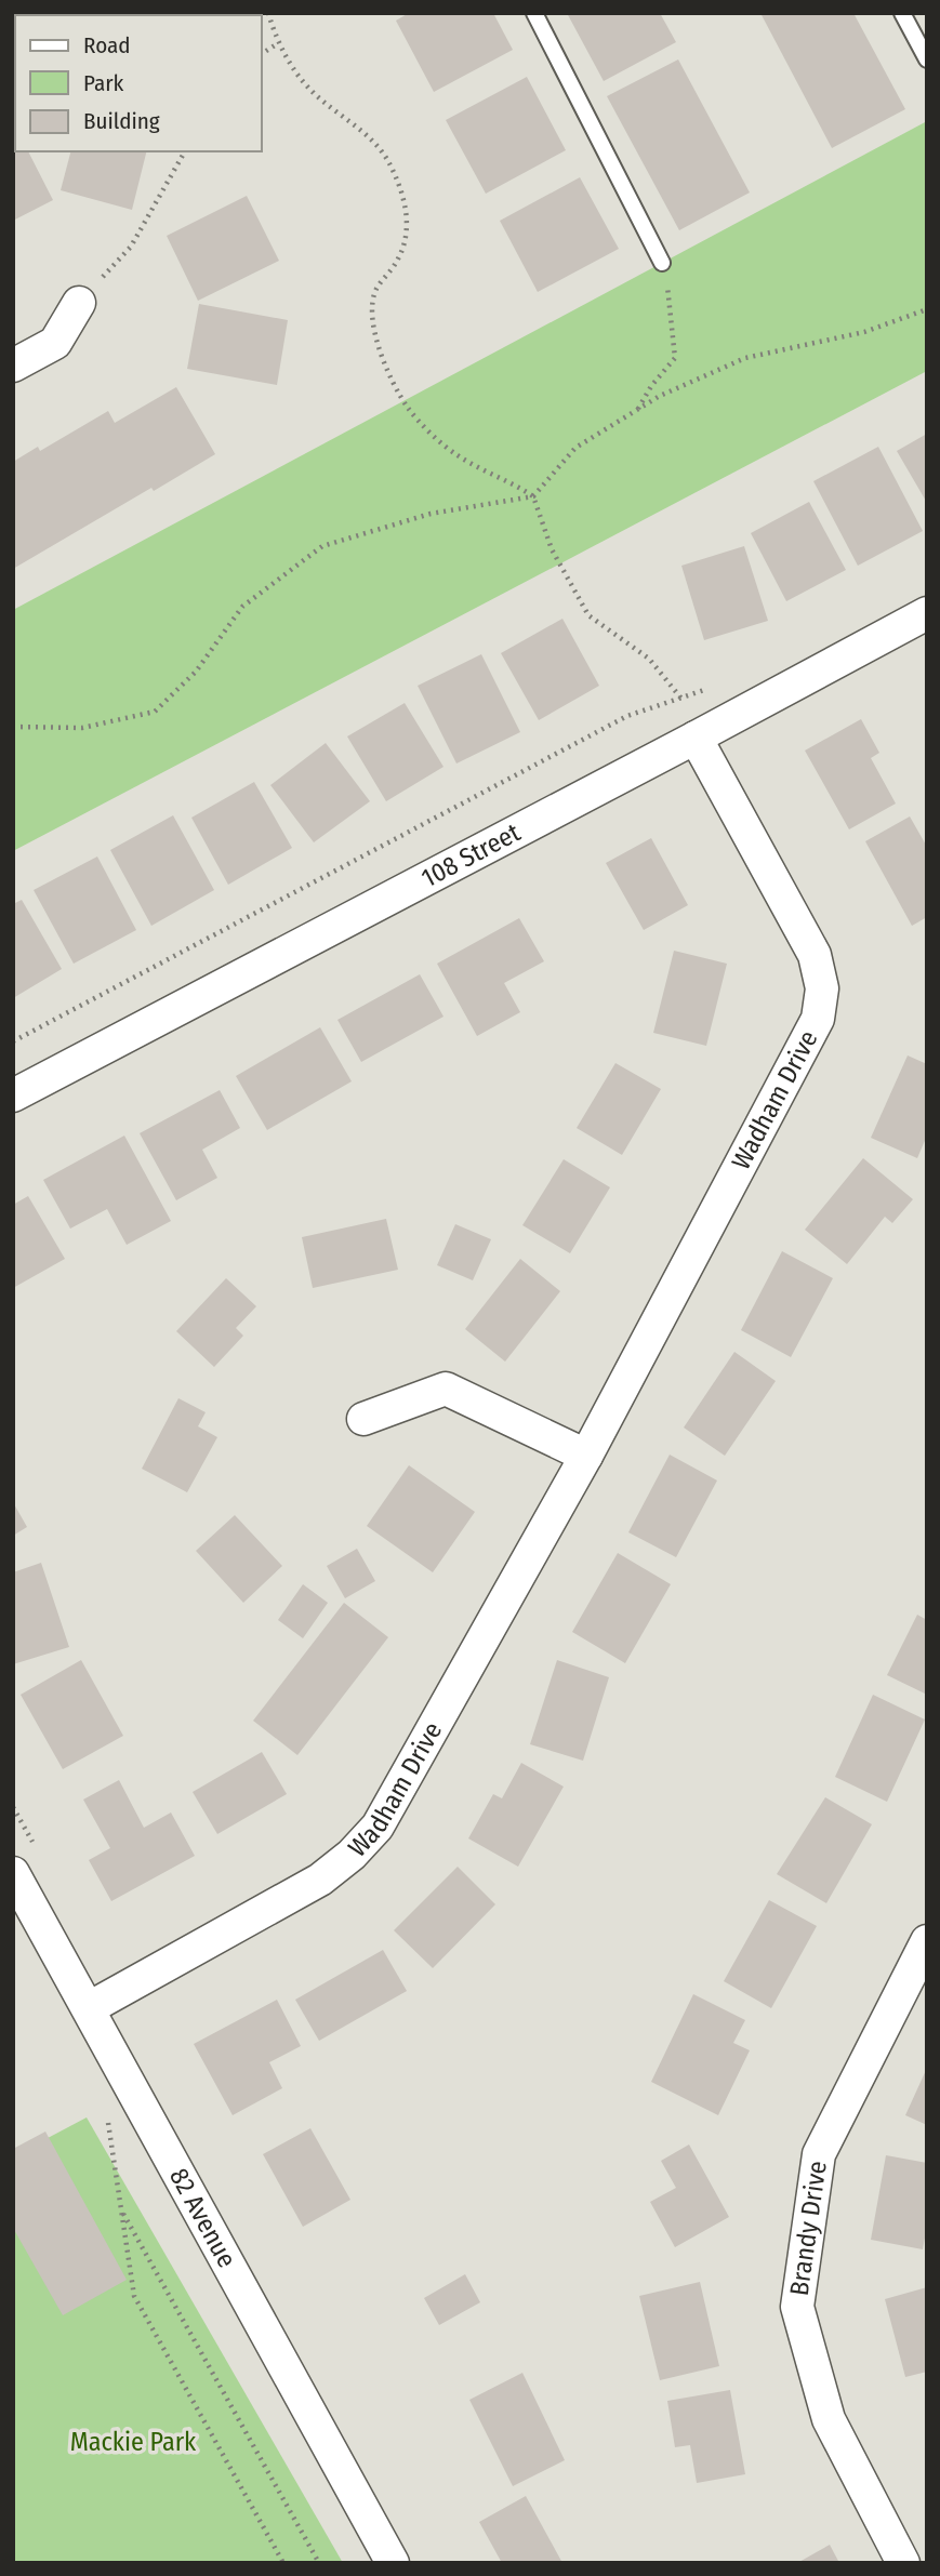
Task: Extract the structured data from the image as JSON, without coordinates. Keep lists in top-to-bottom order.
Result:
{
  "streets": {
    "street": [
      "108 Street",
      "Wadham Drive",
      "82 Avenue",
      "Brandy Drive"
    ]
  },
  "crossings": [
    ["108 Street", "Wadham Drive"],
    ["Wadham Drive", "82 Avenue"]
  ],
  "parks": ["Mackie Park"],
  "legend": ["Road", "Park", "Building"]
}
